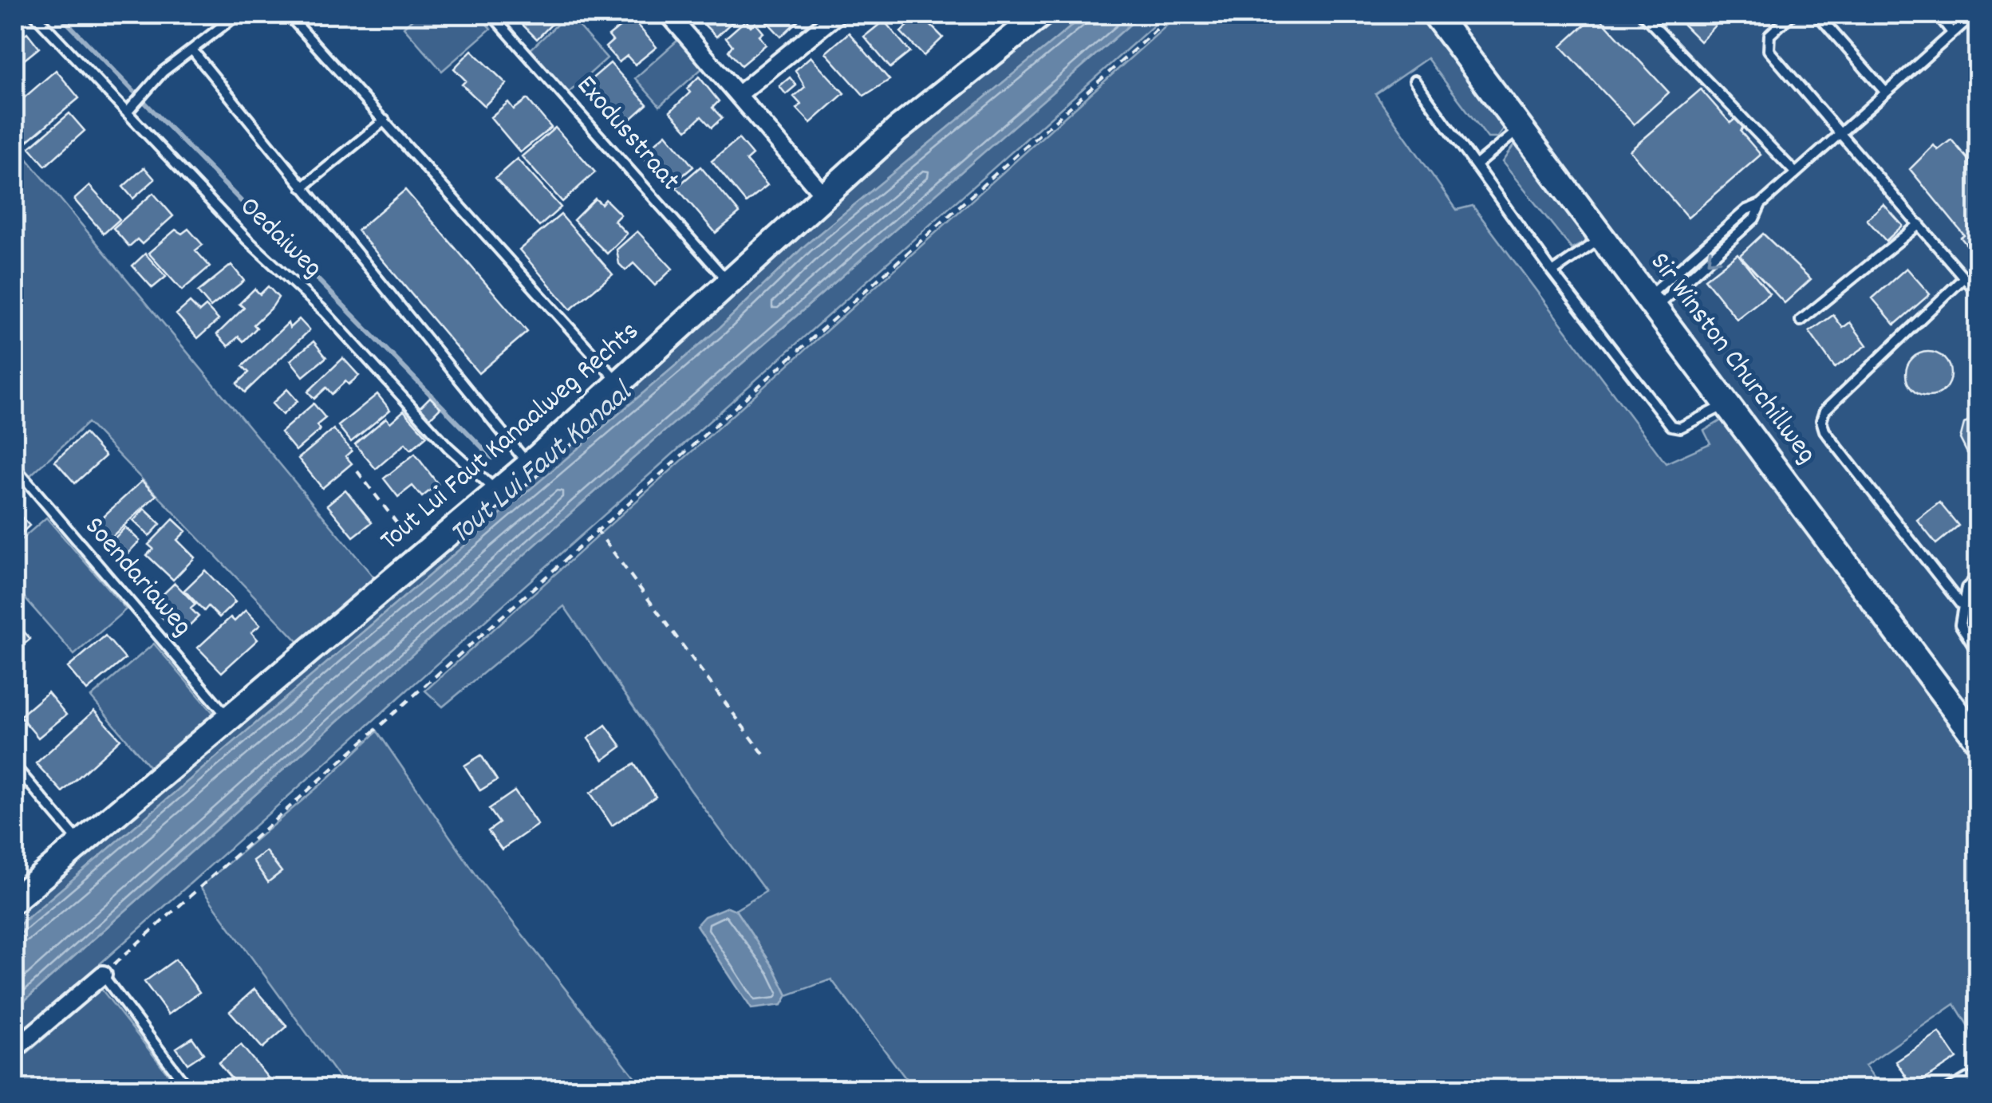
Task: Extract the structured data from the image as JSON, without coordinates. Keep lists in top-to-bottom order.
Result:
{
  "streets": {
    "street": ["Sir Winston Churchillweg", "Tout Lui Faut Kanaalweg Rechts"],
    "lane": ["Exodusstraat", "Oedaiweg", "Soendariaweg"]
  },
  "crossings": [
    ["Exodusstraat", "Tout Lui Faut Kanaalweg Rechts"],
    ["Oedaiweg", "Tout Lui Faut Kanaalweg Rechts"],
    ["Tout Lui Faut Kanaalweg Rechts", "Soendariaweg"]
  ],
  "water": ["Tout Lui Faut Kanaal"]
}
